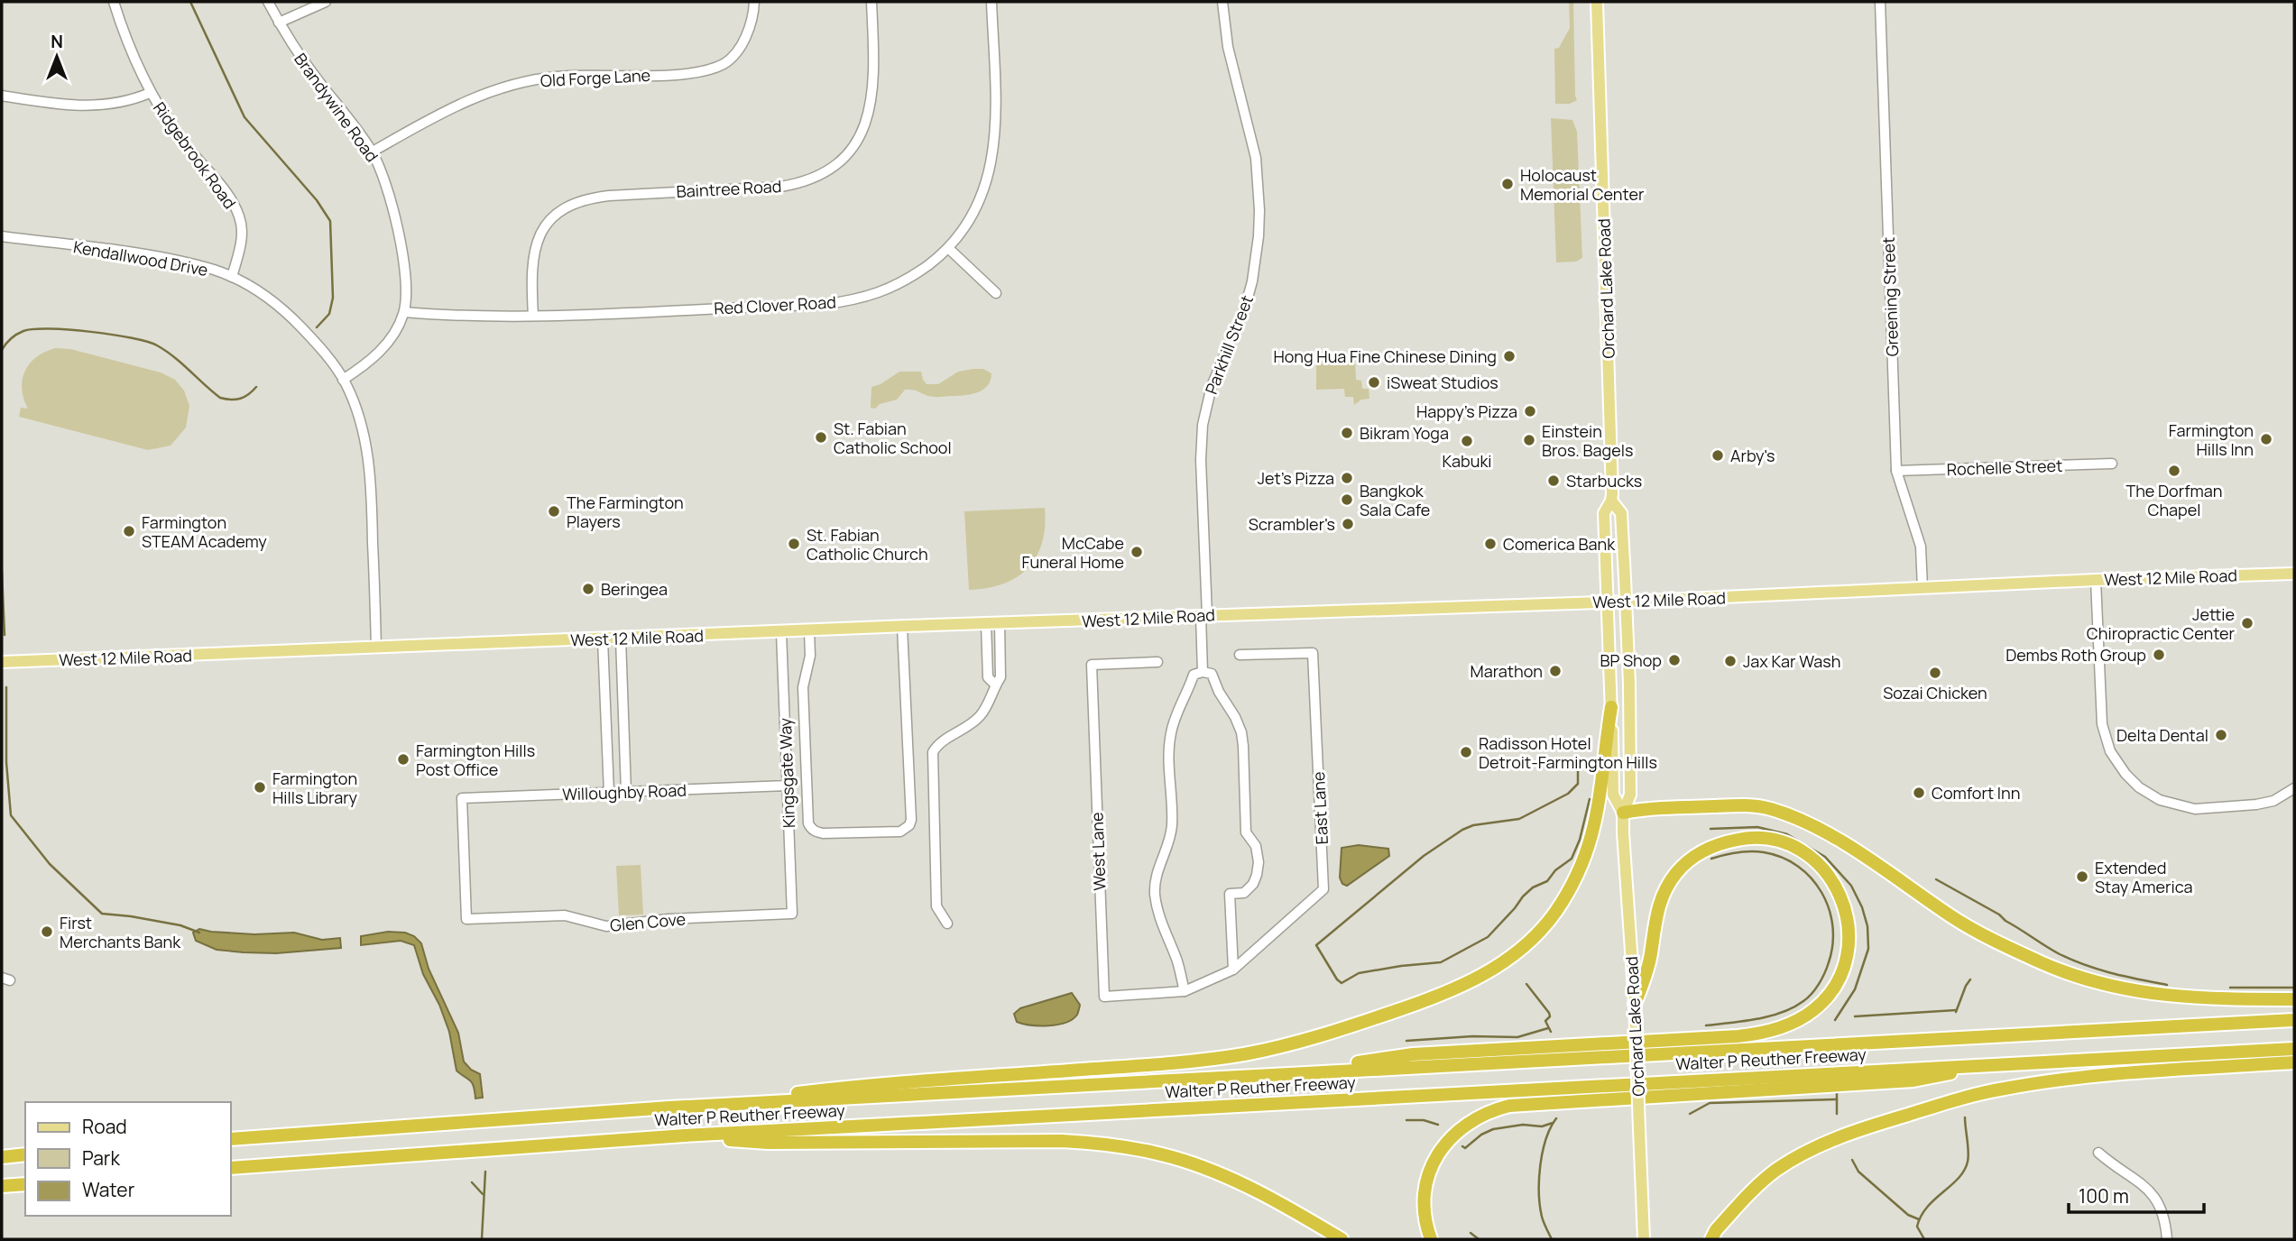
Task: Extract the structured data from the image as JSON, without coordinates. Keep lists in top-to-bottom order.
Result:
{
  "streets": {
    "highway": ["Walter P Reuther Freeway"],
    "main road": ["Orchard Lake Road", "West 12 Mile Road"],
    "street": [
      "Old Forge Lane",
      "Brandywine Road",
      "Ridgebrook Road",
      "Baintree Road",
      "Kendallwood Drive",
      "Greening Street",
      "Red Clover Road",
      "Parkhill Street",
      "Rochelle Street",
      "Kingsgate Way",
      "Willoughby Road",
      "East Lane",
      "West Lane",
      "Glen Cove"
    ]
  },
  "crossings": [
    ["Old Forge Lane", "Brandywine Road"],
    ["Brandywine Road", "Kendallwood Drive"],
    ["Brandywine Road", "Red Clover Road"],
    ["Ridgebrook Road", "Kendallwood Drive"],
    ["Baintree Road", "Red Clover Road"],
    ["Kendallwood Drive", "West 12 Mile Road"],
    ["Orchard Lake Road", "West 12 Mile Road"],
    ["Greening Street", "Rochelle Street"],
    ["Greening Street", "West 12 Mile Road"],
    ["Parkhill Street", "West 12 Mile Road"],
    ["West 12 Mile Road", "Kingsgate Way"],
    ["Kingsgate Way", "Willoughby Road"],
    ["Kingsgate Way", "Glen Cove"],
    ["Willoughby Road", "Glen Cove"],
    ["East Lane", "West Lane"]
  ],
  "places": [
    "Holocaust Memorial Center",
    "Hong Hua Fine Chinese Dining",
    "iSweat Studios",
    "Happy's Pizza",
    "Bikram Yoga",
    "St. Fabian Catholic School",
    "Farmington Hills Inn",
    "Einstein Bros. Bagels",
    "Kabuki",
    "Arby's",
    "The Dorfman Chapel",
    "Jet's Pizza",
    "Starbucks",
    "Bangkok Sala Cafe",
    "The Farmington Players",
    "Scrambler's",
    "Farmington STEAM Academy",
    "St. Fabian Catholic Church",
    "Comerica Bank",
    "McCabe Funeral Home",
    "Beringea",
    "Jettie Chiropractic Center",
    "Dembs Roth Group",
    "BP Shop",
    "Jax Kar Wash",
    "Marathon",
    "Sozai Chicken",
    "Delta Dental",
    "Radisson Hotel Detroit-Farmington Hills",
    "Farmington Hills Post Office",
    "Farmington Hills Library",
    "Comfort Inn",
    "Extended Stay America",
    "First Merchants Bank"
  ],
  "legend": ["Road", "Park", "Water"],
  "scale_bar": "100 m",
  "north": "top"
}
